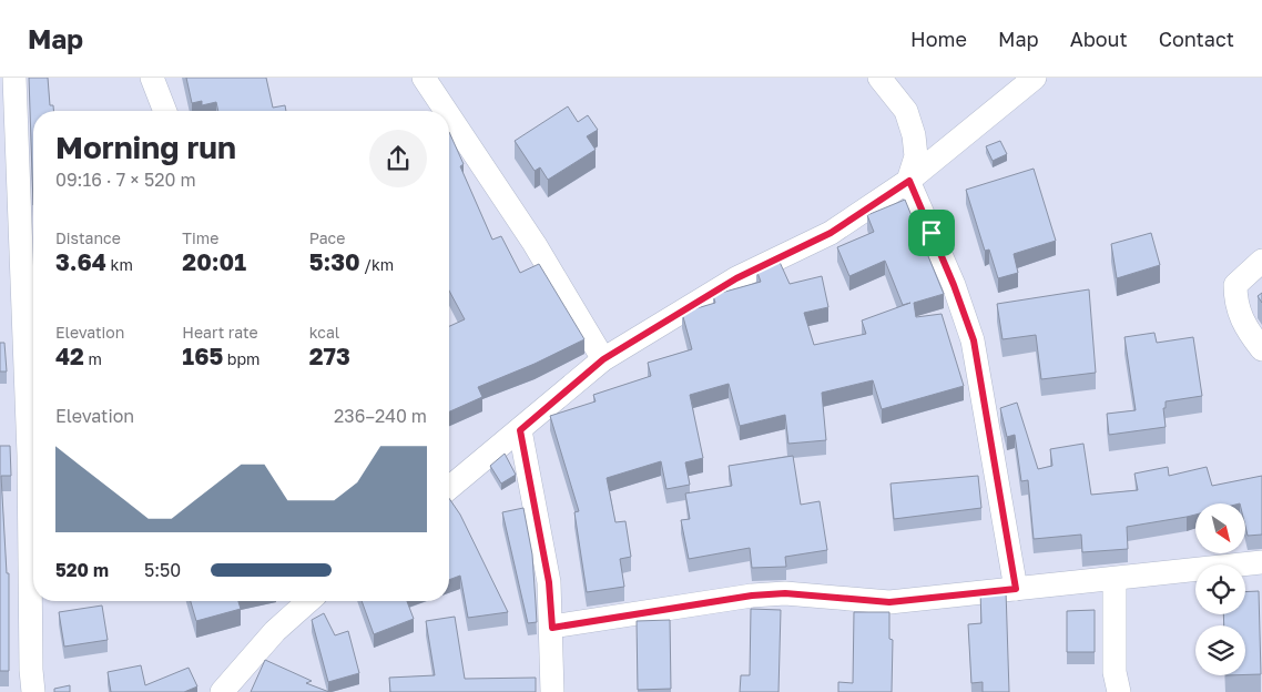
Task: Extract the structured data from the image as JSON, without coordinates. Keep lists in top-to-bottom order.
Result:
{
  "north": "bottom right",
  "page": {
    "header": "Map",
    "nav": [
      "Home",
      "Map",
      "About",
      "Contact"
    ],
    "heading": ["Morning run", "09:16 · 7 × 520 m"],
    "stats": [
      ["Distance", "3.64 km"],
      ["Time", "20:01"],
      ["Pace", "5:30 /km"],
      ["Elevation", "42 m"],
      ["Heart rate", "165 bpm"],
      ["kcal", "273"]
    ],
    "chart": ["Elevation", "236–240 m"],
    "list": [
      {
        "name": "520 m",
        "note": "5:50"
      }
    ]
  }
}
